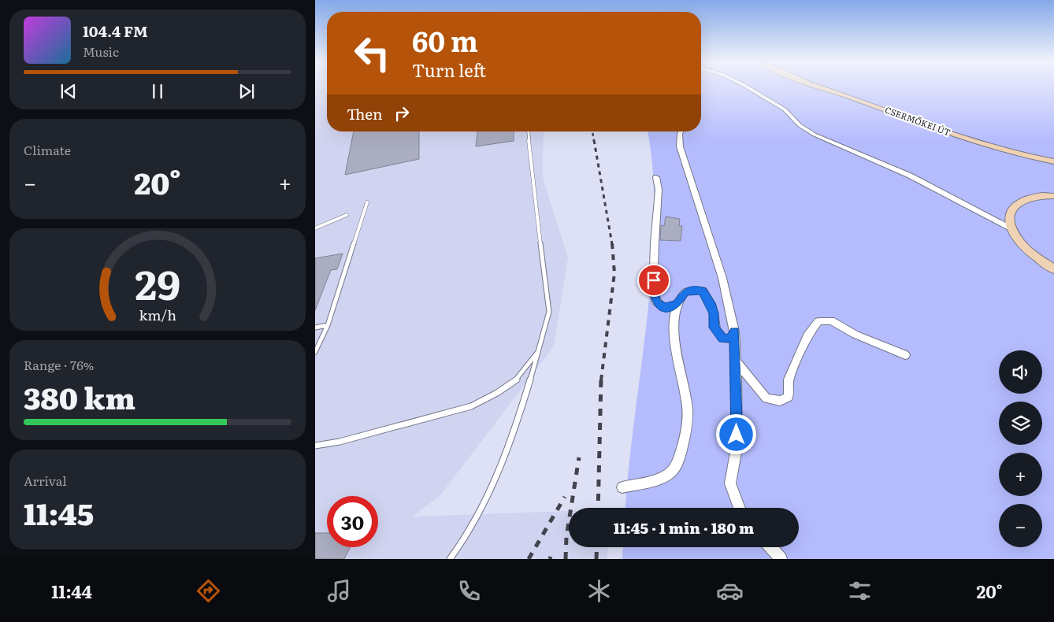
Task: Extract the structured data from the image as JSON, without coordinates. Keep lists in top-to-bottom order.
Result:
{
  "streets": {
    "main road": ["CSERMŐKEI ÚT"]
  },
  "page": {
    "turn": ["60 m", "Turn left"],
    "song": ["104.4 FM", "Music"],
    "then": "Then",
    "tile": [
      "Climate",
      ["Range · 76%", "380 km"],
      ["Arrival", "11:45"]
    ],
    "heat": ["−", "20°", "+"],
    "map_buttons": ["+", "−"],
    "limit": "30",
    "trip": "11:45 · 1 min · 180 m",
    "tabs": ["11:44", "20°"],
    "gauge": ["29", "km/h"]
  }
}
